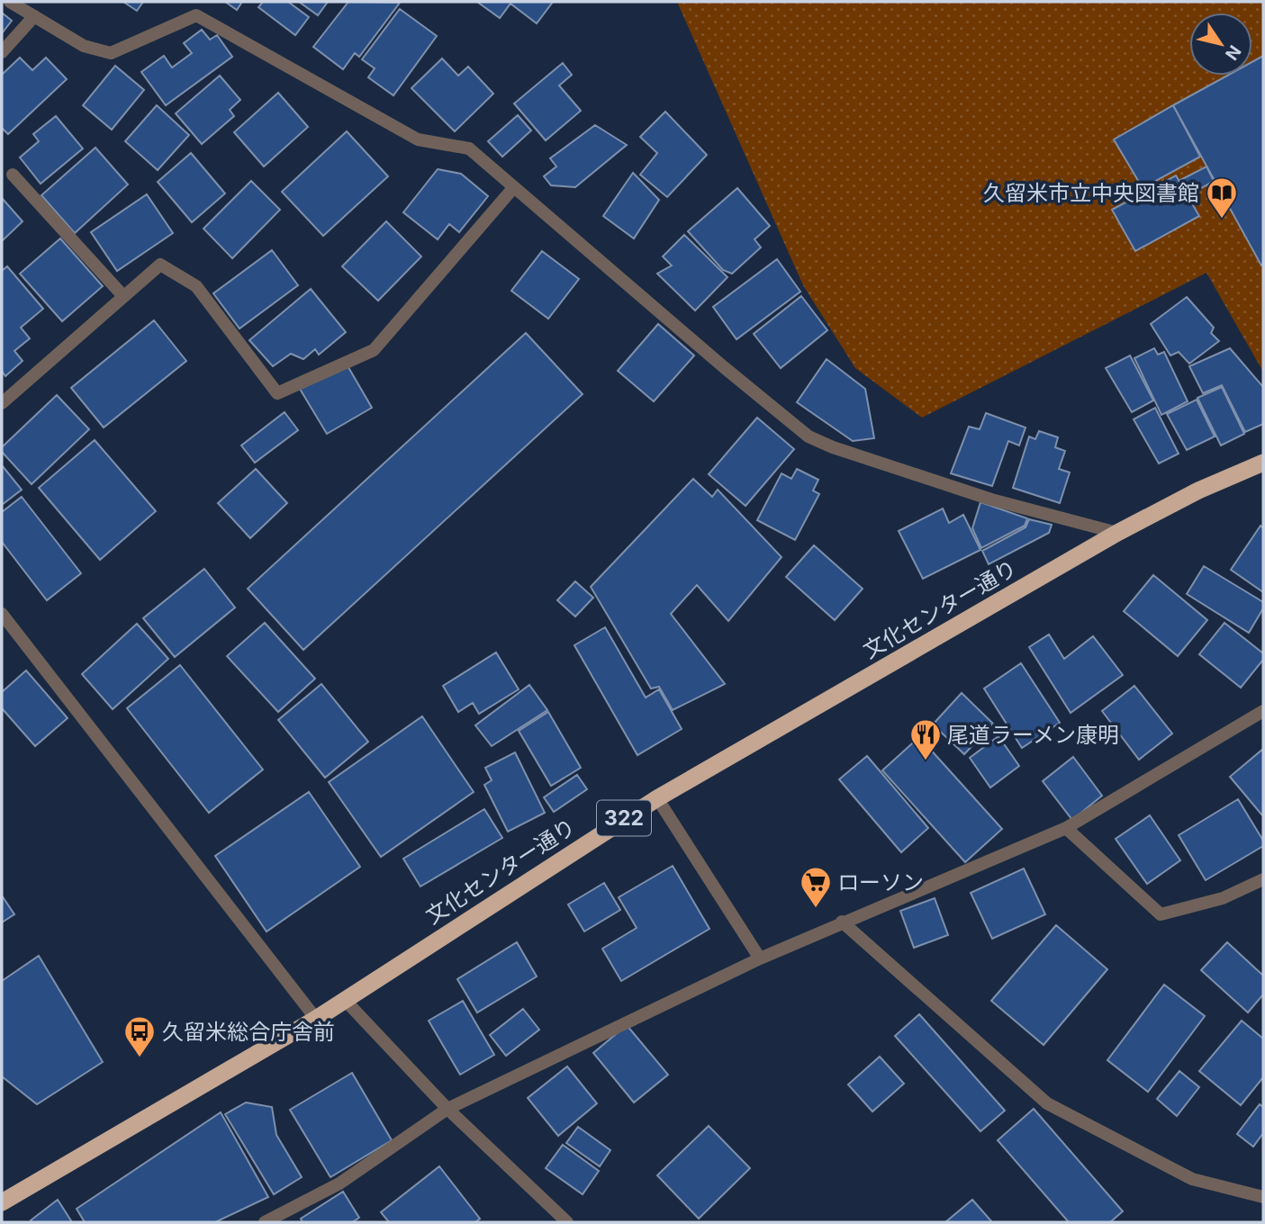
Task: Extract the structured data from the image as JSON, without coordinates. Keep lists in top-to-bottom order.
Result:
{
  "streets": {
    "highway": ["文化センター通り", "322"]
  },
  "places": {
    "library": ["久留米市立中央図書館"],
    "restaurant": ["尾道ラーメン康明"],
    "supermarket": ["ローソン"],
    "bus stop": ["久留米総合庁舎前"]
  },
  "north": "bottom right"
}
